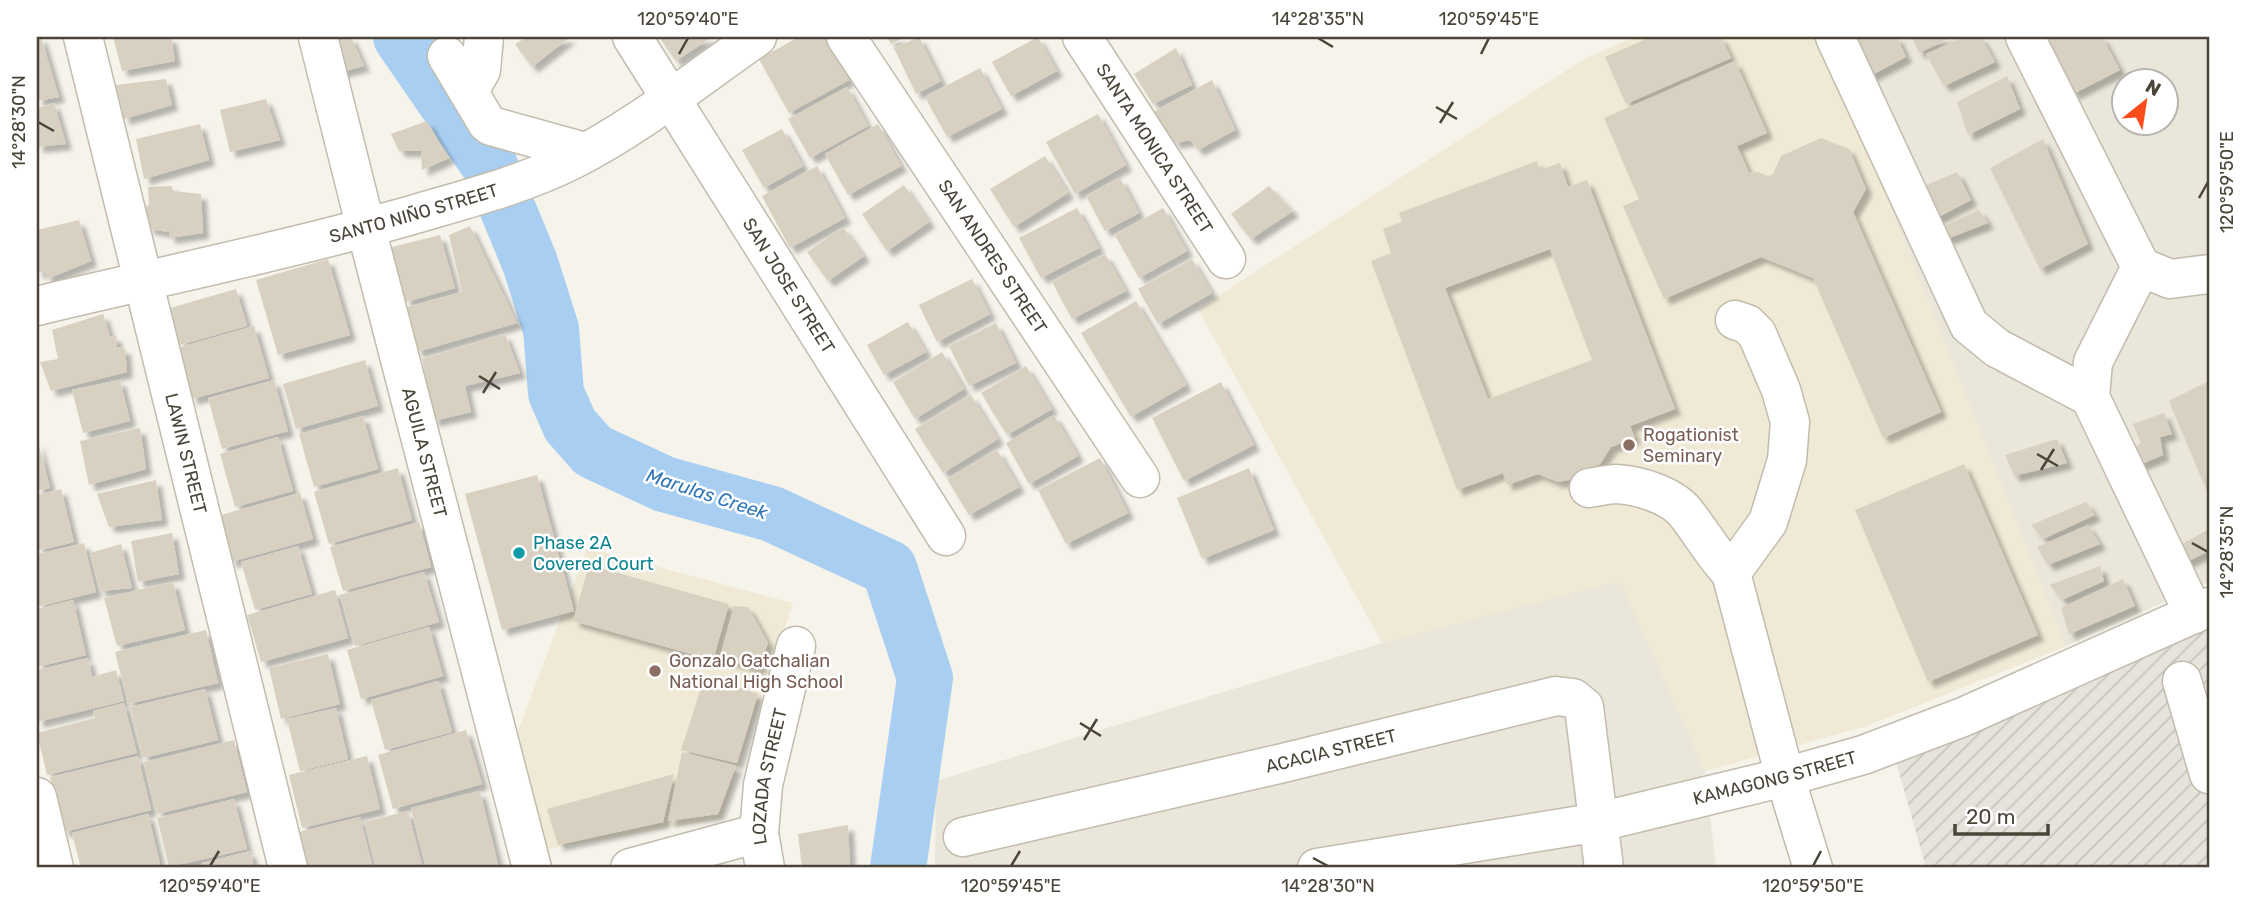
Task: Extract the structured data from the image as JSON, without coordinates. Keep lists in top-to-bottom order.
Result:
{
  "streets": {
    "street": [
      "SANTA MONICA STREET",
      "SANTO NIÑO STREET",
      "SAN ANDRES STREET",
      "SAN JOSE STREET",
      "LAWIN STREET",
      "AGUILA STREET",
      "ACACIA STREET",
      "LOZADA STREET",
      "KAMAGONG STREET"
    ]
  },
  "crossings": [
    ["SANTO NIÑO STREET", "SAN JOSE STREET"],
    ["SANTO NIÑO STREET", "LAWIN STREET"],
    ["SANTO NIÑO STREET", "AGUILA STREET"],
    ["ACACIA STREET", "KAMAGONG STREET"]
  ],
  "water": ["Marulas Creek"],
  "places": ["Rogationist Seminary", "Phase 2A Covered Court", "Gonzalo Gatchalian National High School"],
  "scale_bar": "20 m",
  "north": "top right",
  "coordinates": [
    "120°59'40\"E",
    "14°28'35\"N",
    "120°59'45\"E",
    "14°28'30\"N",
    "120°59'50\"E"
  ]
}
